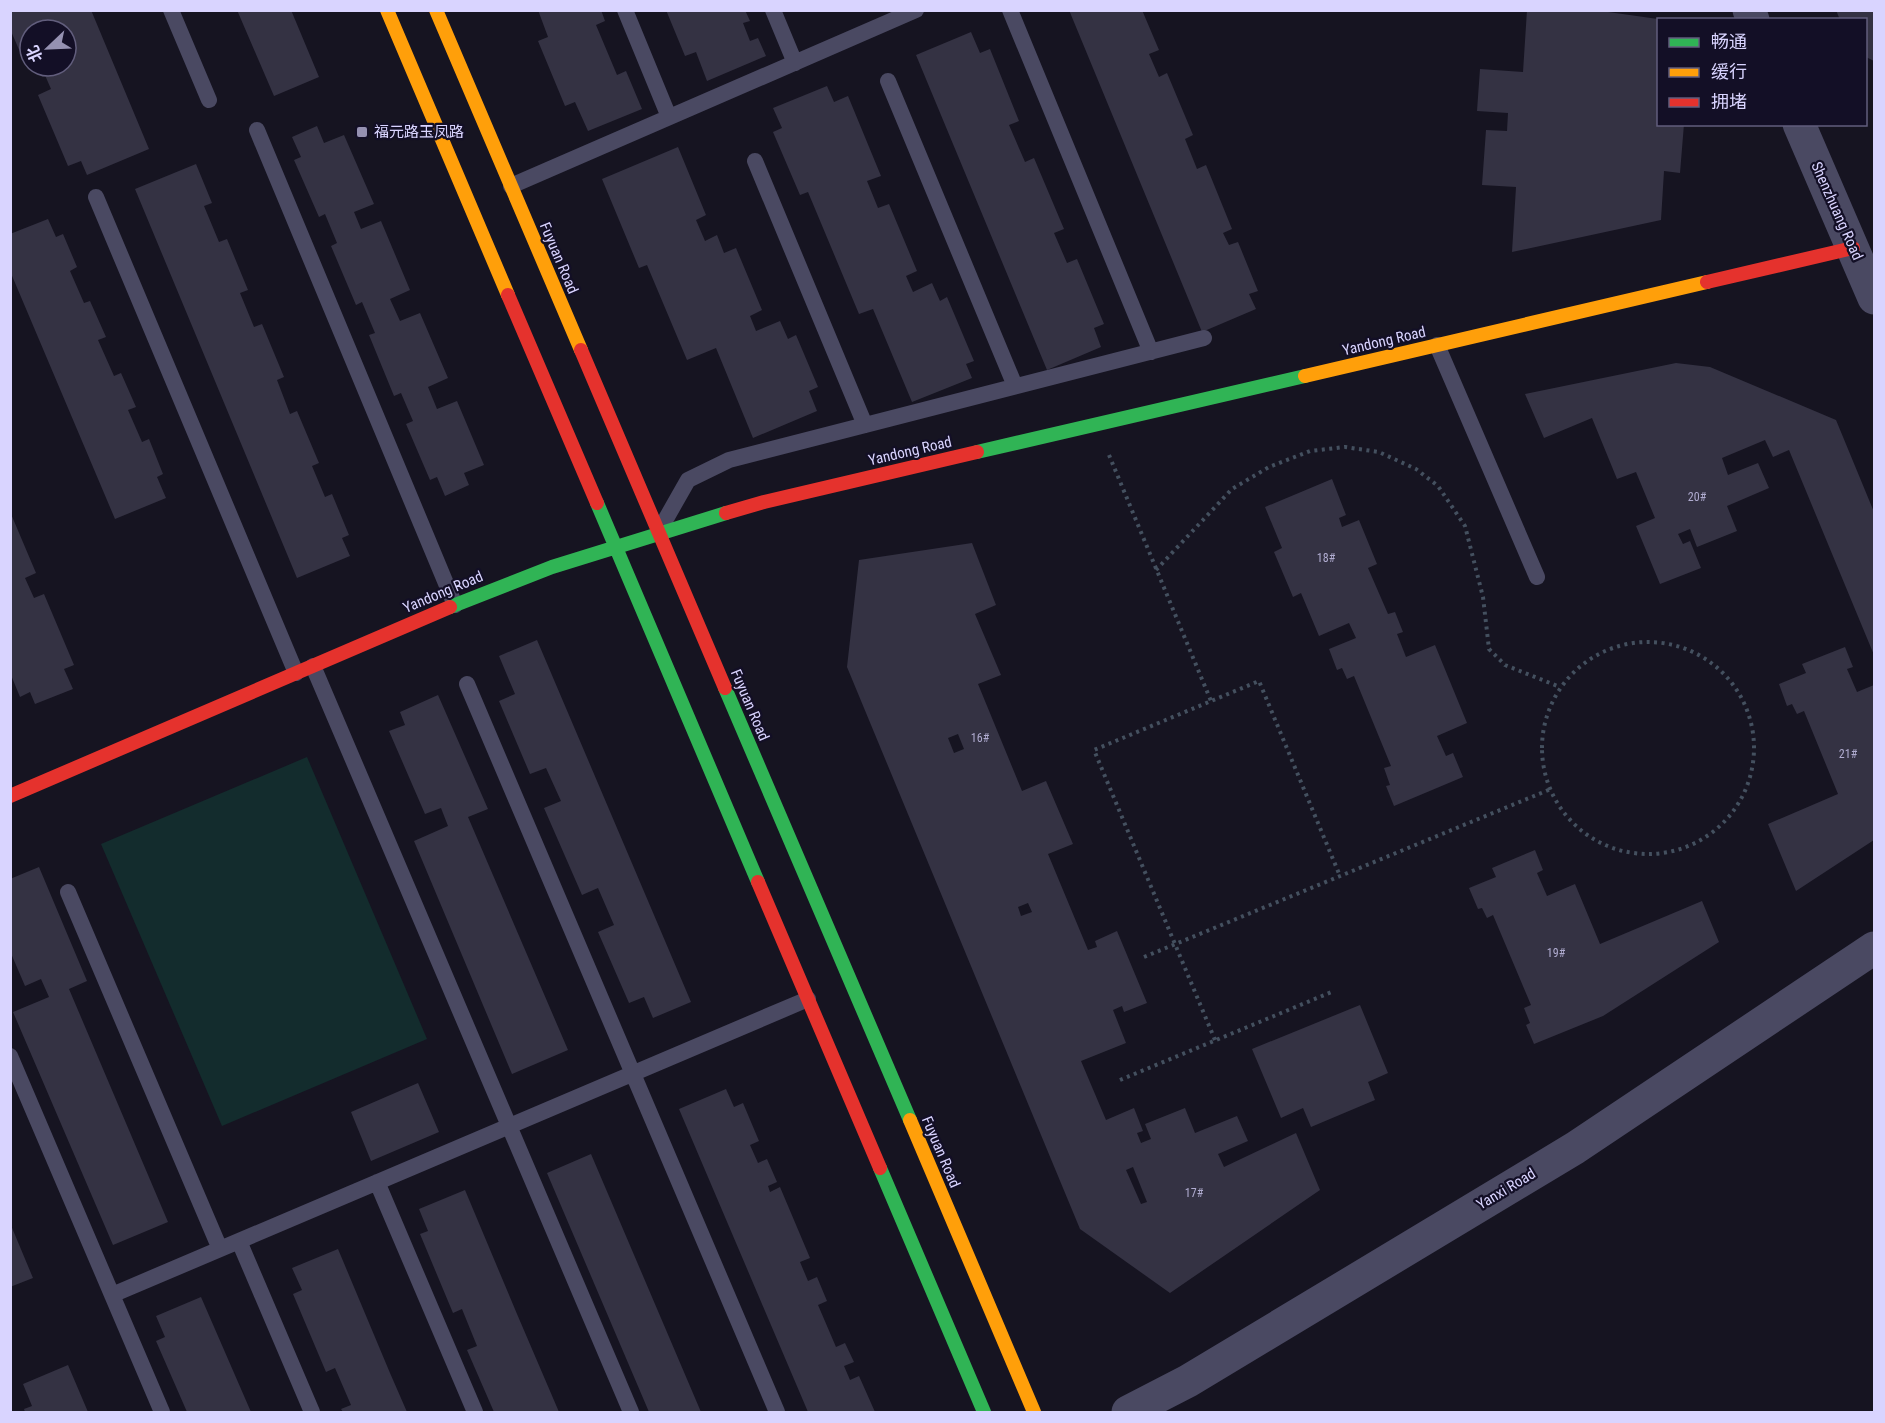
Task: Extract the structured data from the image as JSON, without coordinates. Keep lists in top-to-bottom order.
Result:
{
  "streets": {
    "main road": ["Fuyuan Road", "Yandong Road"],
    "street": ["Shenzhuang Road", "Yanxi Road"]
  },
  "crossings": [
    ["Shenzhuang Road", "Yandong Road"],
    ["Fuyuan Road", "Yandong Road"]
  ],
  "places": {
    "transit": ["福元路玉凤路"]
  },
  "house_numbers": [
    "20#",
    "18#",
    "16#",
    "21#",
    "19#",
    "17#"
  ],
  "legend": ["畅通", "缓行", "拥堵"],
  "north": "bottom left"
}
